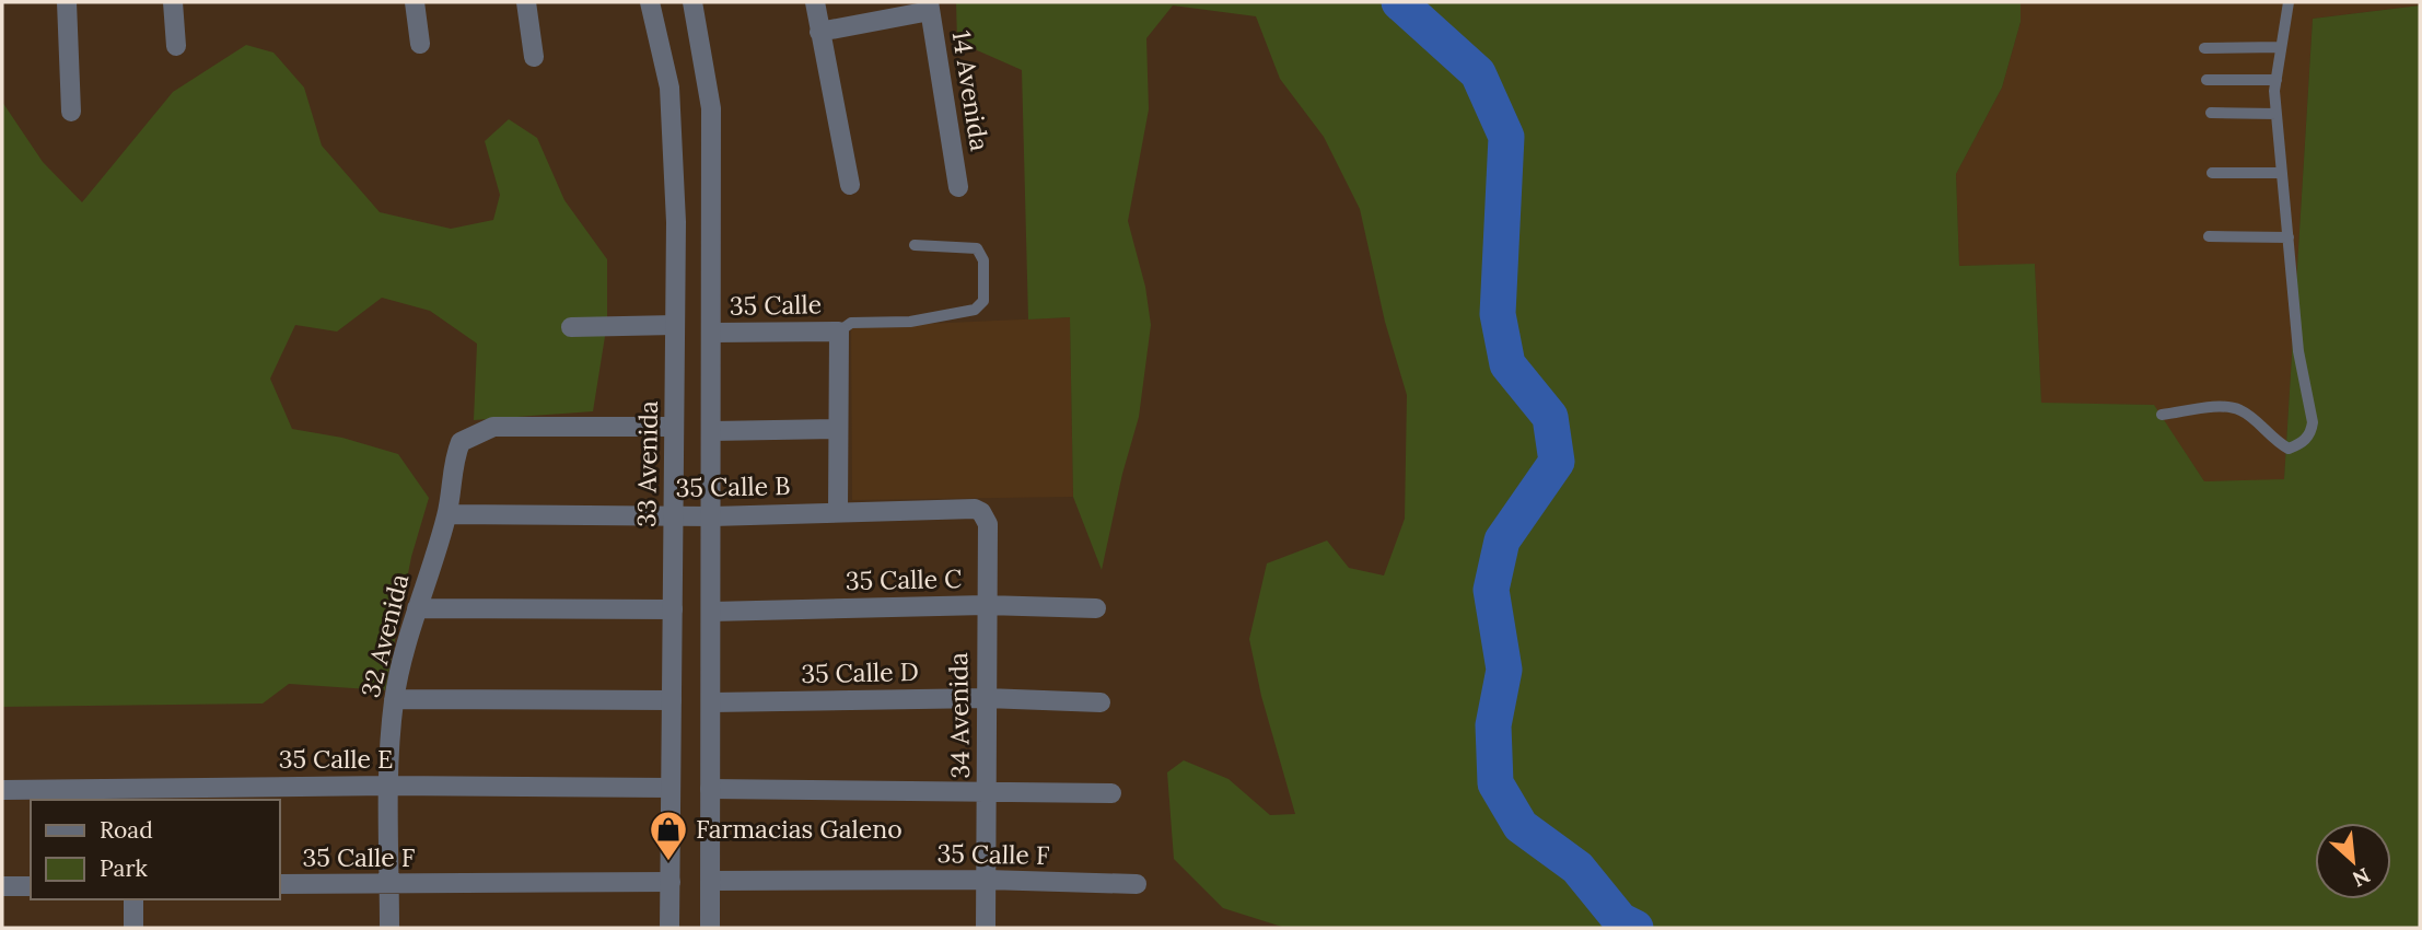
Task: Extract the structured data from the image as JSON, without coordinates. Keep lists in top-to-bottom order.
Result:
{
  "streets": {
    "street": [
      "14 Avenida",
      "35 Calle",
      "33 Avenida",
      "35 Calle B",
      "35 Calle C",
      "32 Avenida",
      "35 Calle D",
      "34 Avenida",
      "35 Calle E",
      "35 Calle F"
    ]
  },
  "crossings": [
    ["33 Avenida", "35 Calle B"],
    ["33 Avenida", "32 Avenida"],
    ["33 Avenida", "35 Calle E"],
    ["33 Avenida", "35 Calle F"],
    ["35 Calle B", "32 Avenida"],
    ["35 Calle B", "34 Avenida"],
    ["35 Calle C", "34 Avenida"],
    ["32 Avenida", "35 Calle E"],
    ["32 Avenida", "35 Calle F"],
    ["35 Calle D", "34 Avenida"],
    ["34 Avenida", "35 Calle F"]
  ],
  "places": {
    "shop": ["Farmacias Galeno"]
  },
  "legend": ["Road", "Park"],
  "north": "bottom right"
}
